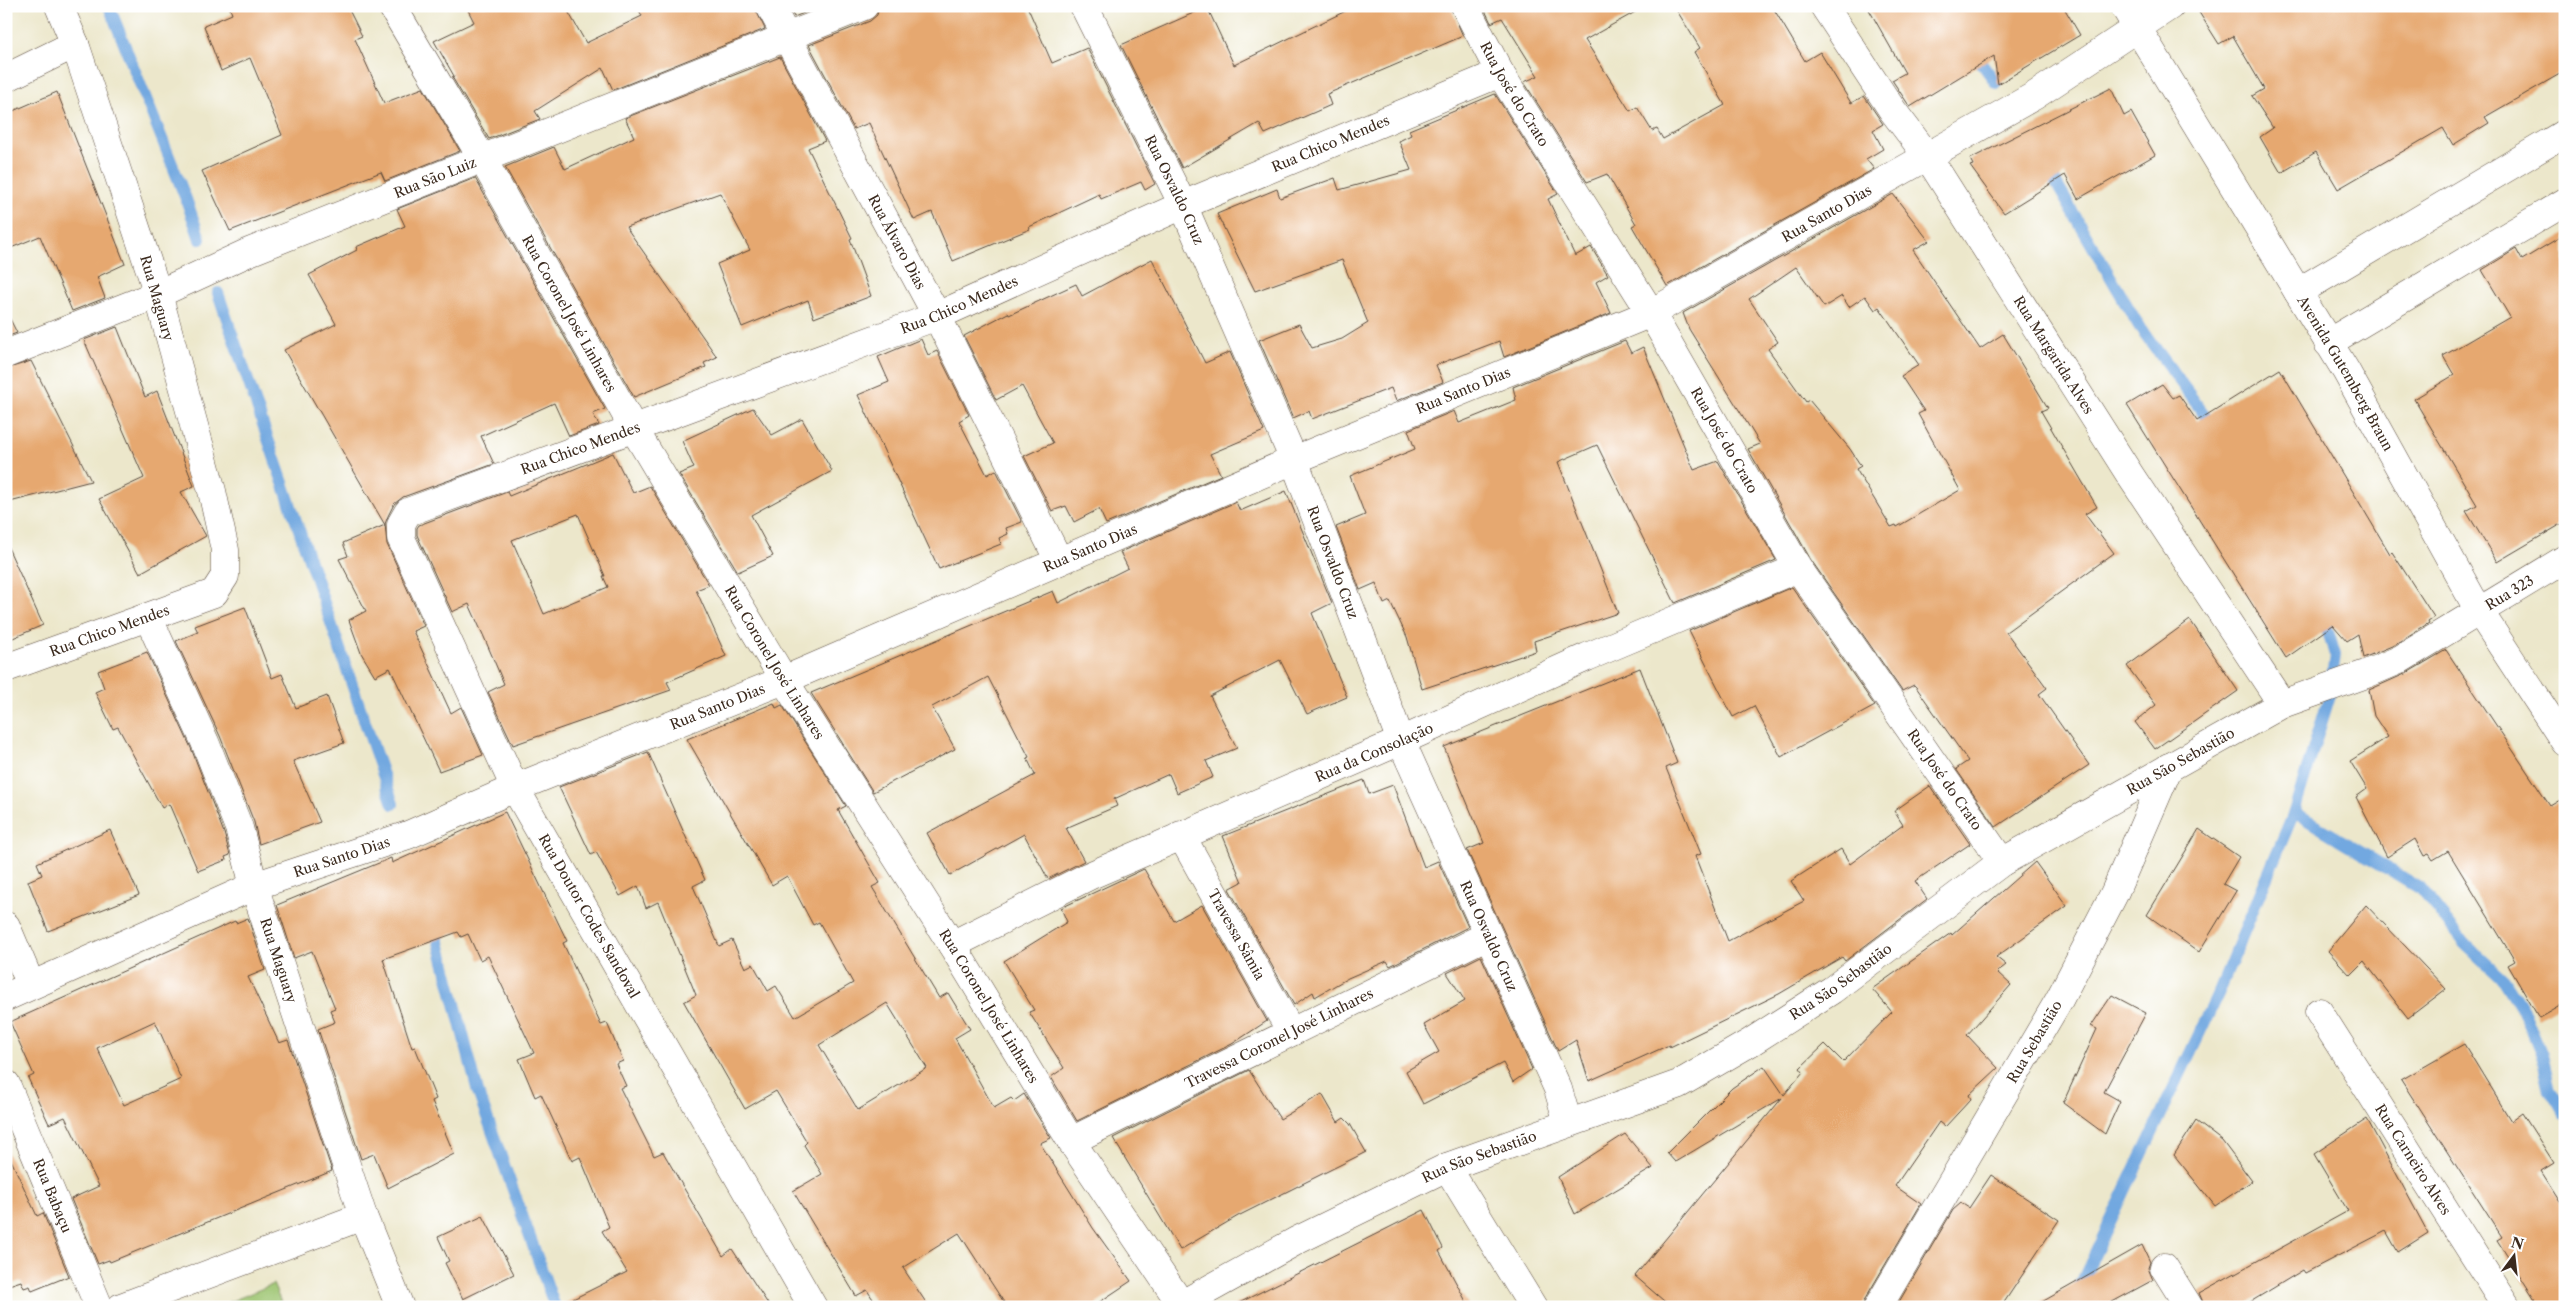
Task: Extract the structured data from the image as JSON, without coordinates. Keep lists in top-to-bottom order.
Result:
{
  "streets": {
    "street": [
      "Rua José do Crato",
      "Rua Chico Mendes",
      "Rua São Luiz",
      "Rua Osvaldo Cruz",
      "Rua Santo Dias",
      "Rua Álvaro Dias",
      "Rua Maguary",
      "Rua Coronel José Linhares",
      "Rua Margarida Alves",
      "Avenida Gutemberg Braun",
      "Rua 323",
      "Rua da Consolação",
      "Rua São Sebastião",
      "Rua Doutor Codes Sandoval",
      "Travessa Sâmia",
      "Travessa Coronel José Linhares",
      "Rua Sebastião",
      "Rua Carneiro Alves",
      "Rua Babaçu"
    ]
  },
  "crossings": [
    ["Rua José do Crato", "Rua Chico Mendes"],
    ["Rua José do Crato", "Rua Santo Dias"],
    ["Rua José do Crato", "Rua da Consolação"],
    ["Rua José do Crato", "Rua São Sebastião"],
    ["Rua Chico Mendes", "Rua Osvaldo Cruz"],
    ["Rua Chico Mendes", "Rua Álvaro Dias"],
    ["Rua Chico Mendes", "Rua Maguary"],
    ["Rua Chico Mendes", "Rua Coronel José Linhares"],
    ["Rua Chico Mendes", "Rua Doutor Codes Sandoval"],
    ["Rua São Luiz", "Rua Álvaro Dias"],
    ["Rua São Luiz", "Rua Maguary"],
    ["Rua São Luiz", "Rua Coronel José Linhares"],
    ["Rua Osvaldo Cruz", "Rua Santo Dias"],
    ["Rua Osvaldo Cruz", "Rua da Consolação"],
    ["Rua Osvaldo Cruz", "Rua São Sebastião"],
    ["Rua Osvaldo Cruz", "Travessa Coronel José Linhares"],
    ["Rua Santo Dias", "Rua Álvaro Dias"],
    ["Rua Santo Dias", "Rua Maguary"],
    ["Rua Santo Dias", "Rua Coronel José Linhares"],
    ["Rua Santo Dias", "Rua Margarida Alves"],
    ["Rua Santo Dias", "Avenida Gutemberg Braun"],
    ["Rua Santo Dias", "Rua Doutor Codes Sandoval"],
    ["Rua Coronel José Linhares", "Rua da Consolação"],
    ["Rua Coronel José Linhares", "Rua São Sebastião"],
    ["Rua Coronel José Linhares", "Travessa Coronel José Linhares"],
    ["Rua Margarida Alves", "Rua São Sebastião"],
    ["Avenida Gutemberg Braun", "Rua 323"],
    ["Avenida Gutemberg Braun", "Rua São Sebastião"],
    ["Rua 323", "Rua São Sebastião"],
    ["Rua da Consolação", "Travessa Sâmia"],
    ["Rua São Sebastião", "Rua Sebastião"],
    ["Travessa Sâmia", "Travessa Coronel José Linhares"]
  ],
  "north": "top"
}
